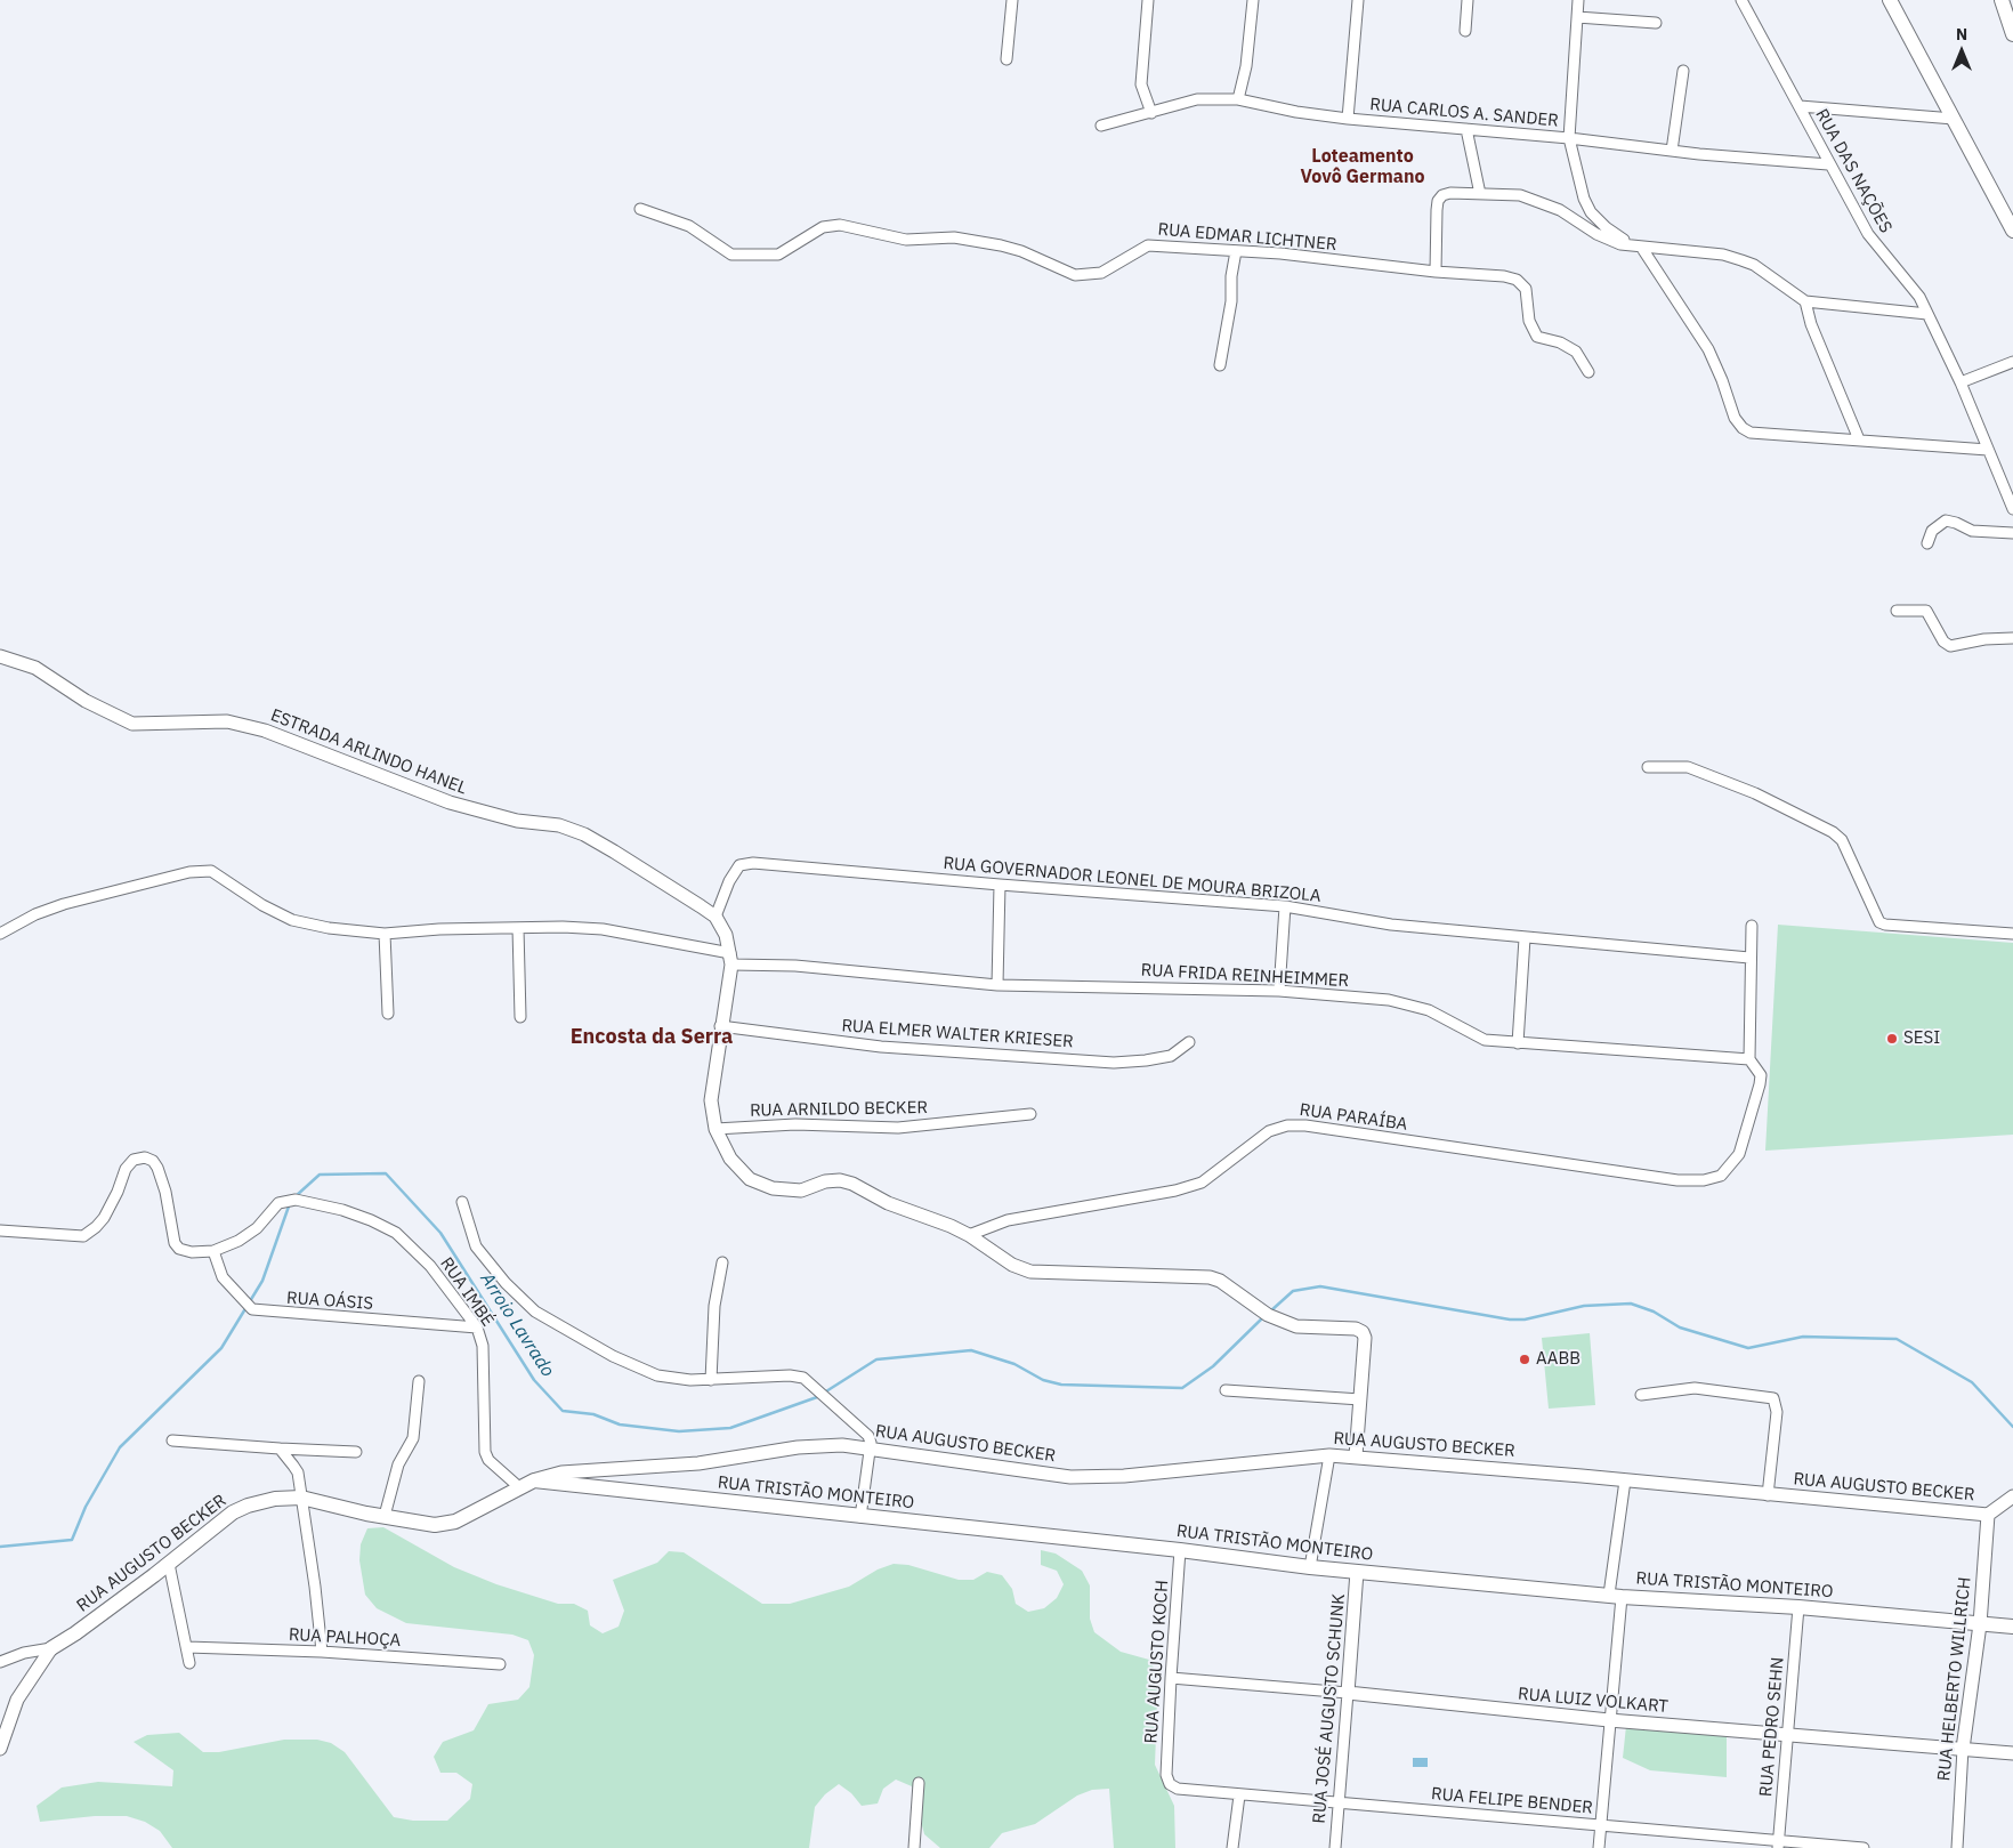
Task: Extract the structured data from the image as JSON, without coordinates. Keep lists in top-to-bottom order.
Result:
{
  "streets": {
    "main road": ["RUA AUGUSTO BECKER", "RUA TRISTÃO MONTEIRO"],
    "street": [
      "RUA CARLOS A. SANDER",
      "RUA DAS NAÇÕES",
      "RUA EDMAR LICHTNER",
      "ESTRADA ARLINDO HANEL",
      "RUA GOVERNADOR LEONEL DE MOURA BRIZOLA",
      "RUA FRIDA REINHEIMMER",
      "RUA ELMER WALTER KRIESER",
      "RUA ARNILDO BECKER",
      "RUA PARAÍBA",
      "RUA IMBÉ",
      "RUA OÁSIS",
      "RUA PALHOÇA",
      "RUA AUGUSTO KOCH",
      "RUA HELBERTO WILLRICH",
      "RUA LUIZ VOLKART",
      "RUA JOSÉ AUGUSTO SCHUNK",
      "RUA PEDRO SEHN",
      "RUA FELIPE BENDER"
    ]
  },
  "crossings": [
    ["RUA CARLOS A. SANDER", "RUA DAS NAÇÕES"],
    ["ESTRADA ARLINDO HANEL", "RUA GOVERNADOR LEONEL DE MOURA BRIZOLA"],
    ["RUA FRIDA REINHEIMMER", "RUA PARAÍBA"],
    ["RUA IMBÉ", "RUA OÁSIS"],
    ["RUA IMBÉ", "RUA AUGUSTO BECKER"],
    ["RUA AUGUSTO BECKER", "RUA TRISTÃO MONTEIRO"],
    ["RUA AUGUSTO BECKER", "RUA HELBERTO WILLRICH"],
    ["RUA TRISTÃO MONTEIRO", "RUA AUGUSTO KOCH"],
    ["RUA TRISTÃO MONTEIRO", "RUA HELBERTO WILLRICH"],
    ["RUA TRISTÃO MONTEIRO", "RUA JOSÉ AUGUSTO SCHUNK"],
    ["RUA TRISTÃO MONTEIRO", "RUA PEDRO SEHN"],
    ["RUA AUGUSTO KOCH", "RUA LUIZ VOLKART"],
    ["RUA AUGUSTO KOCH", "RUA FELIPE BENDER"],
    ["RUA HELBERTO WILLRICH", "RUA LUIZ VOLKART"],
    ["RUA LUIZ VOLKART", "RUA JOSÉ AUGUSTO SCHUNK"],
    ["RUA LUIZ VOLKART", "RUA PEDRO SEHN"],
    ["RUA JOSÉ AUGUSTO SCHUNK", "RUA FELIPE BENDER"],
    ["RUA PEDRO SEHN", "RUA FELIPE BENDER"]
  ],
  "districts": ["Loteamento Vovô Germano", "Encosta da Serra"],
  "water": ["Arroio Lavrado"],
  "places": ["SESI", "AABB"],
  "north": "top"
}
